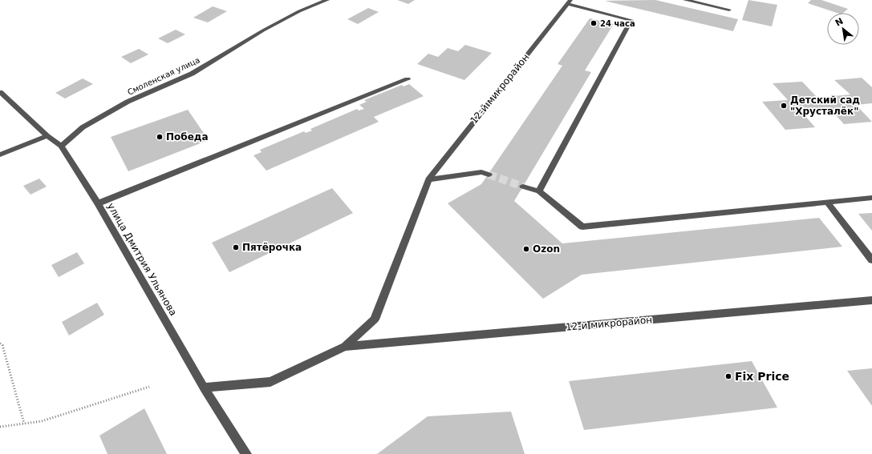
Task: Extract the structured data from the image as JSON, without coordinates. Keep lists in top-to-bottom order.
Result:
{
  "streets": {
    "street": ["Смоленская улица", "12-й микрорайон", "улица Дмитрия Ульянова"]
  },
  "crossings": [
    ["Смоленская улица", "улица Дмитрия Ульянова"],
    ["12-й микрорайон", "улица Дмитрия Ульянова"]
  ],
  "places": [
    "24 часа",
    "Детский сад \"Хрусталёк\"",
    "Победа",
    "Пятёрочка",
    "Ozon",
    "Fix Price"
  ],
  "north": "top left"
}
